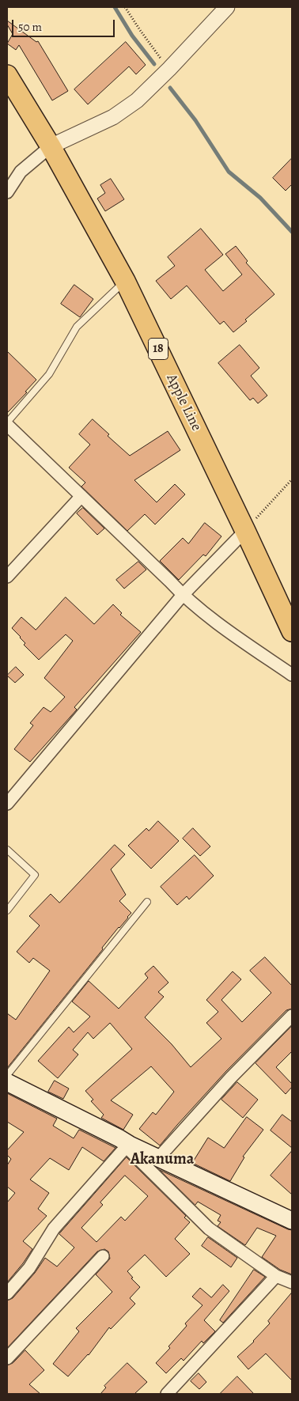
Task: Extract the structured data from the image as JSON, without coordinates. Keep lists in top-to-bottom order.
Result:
{
  "streets": {
    "highway": ["18", "Apple Line"]
  },
  "districts": ["Akanuma"],
  "scale_bar": "50 m"
}
